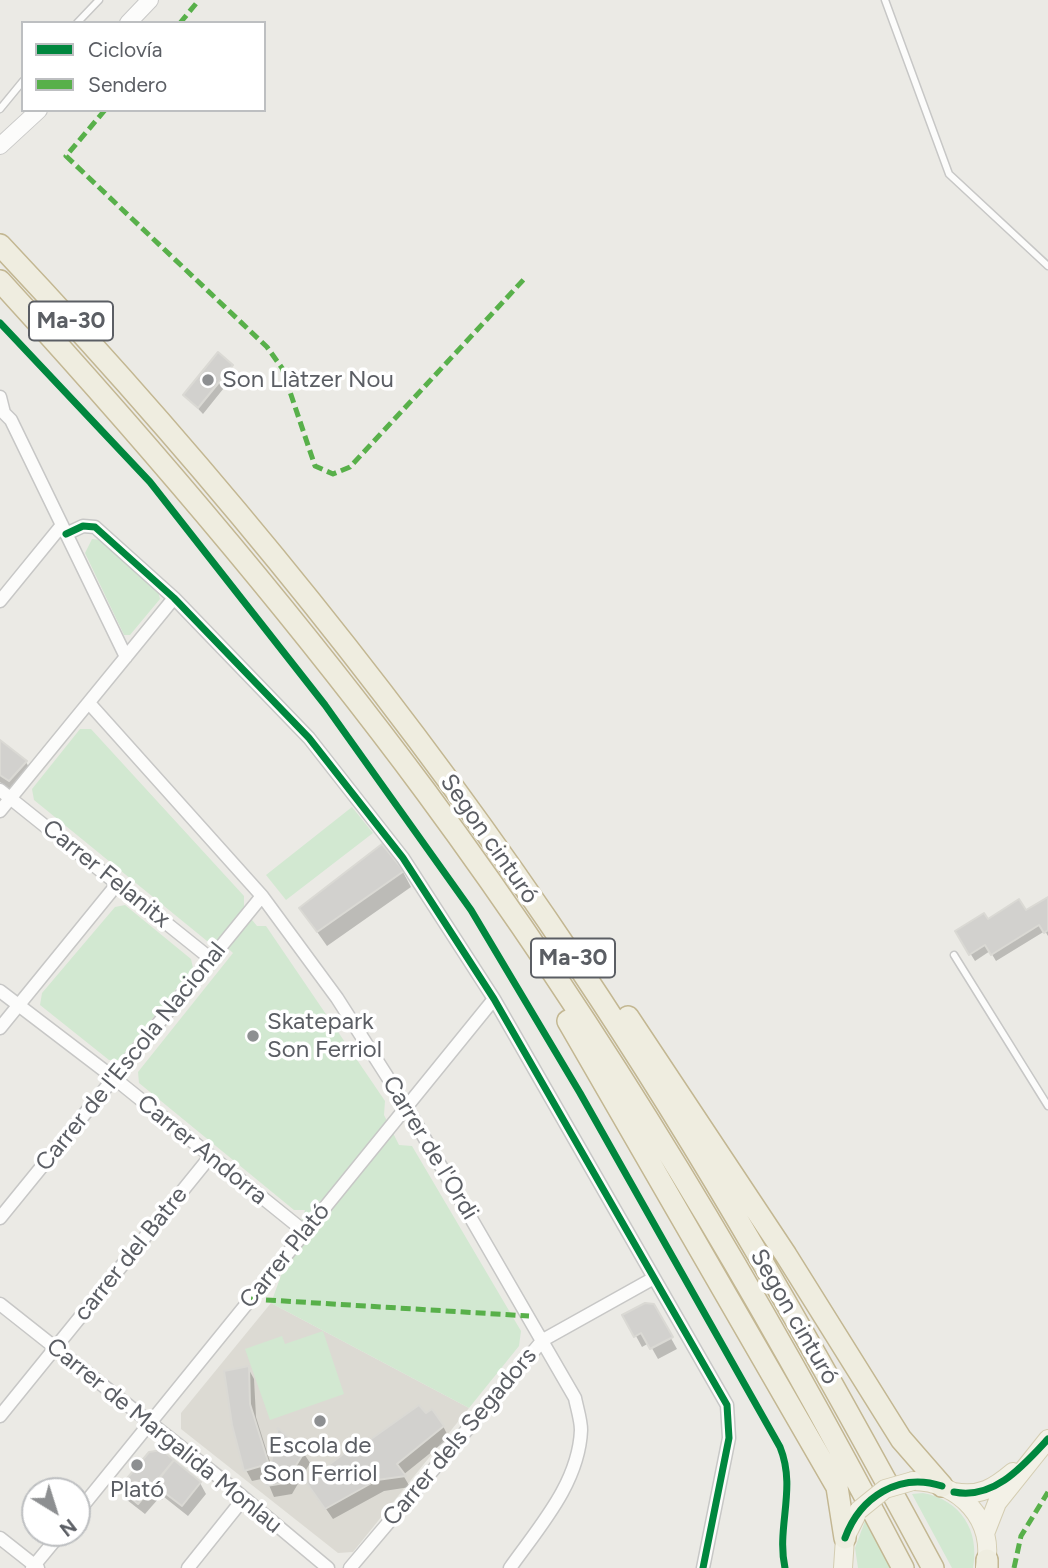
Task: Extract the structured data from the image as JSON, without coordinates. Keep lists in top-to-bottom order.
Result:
{
  "streets": {
    "highway": ["Ma-30", "Segon cinturó"],
    "street": [
      "Carrer Felanitx",
      "Carrer de l'Escola Nacional",
      "Carrer de l'Ordi",
      "Carrer Andorra",
      "carrer del Batre",
      "Carrer Plató",
      "Carrer de Margalida Monlau",
      "Carrer dels Segadors"
    ]
  },
  "crossings": [
    ["Carrer Felanitx", "Carrer de l'Escola Nacional"],
    ["Carrer de l'Escola Nacional", "Carrer de l'Ordi"],
    ["Carrer de l'Escola Nacional", "Carrer Andorra"],
    ["Carrer de l'Ordi", "Carrer Plató"],
    ["Carrer de l'Ordi", "Carrer dels Segadors"],
    ["Carrer Andorra", "carrer del Batre"],
    ["Carrer Andorra", "Carrer Plató"],
    ["carrer del Batre", "Carrer de Margalida Monlau"],
    ["Carrer Plató", "Carrer de Margalida Monlau"]
  ],
  "places": [
    "Son Llàtzer Nou",
    "Skatepark Son Ferriol",
    "Escola de Son Ferriol",
    "Plató"
  ],
  "legend": ["Ciclovía", "Sendero"],
  "north": "bottom right"
}
